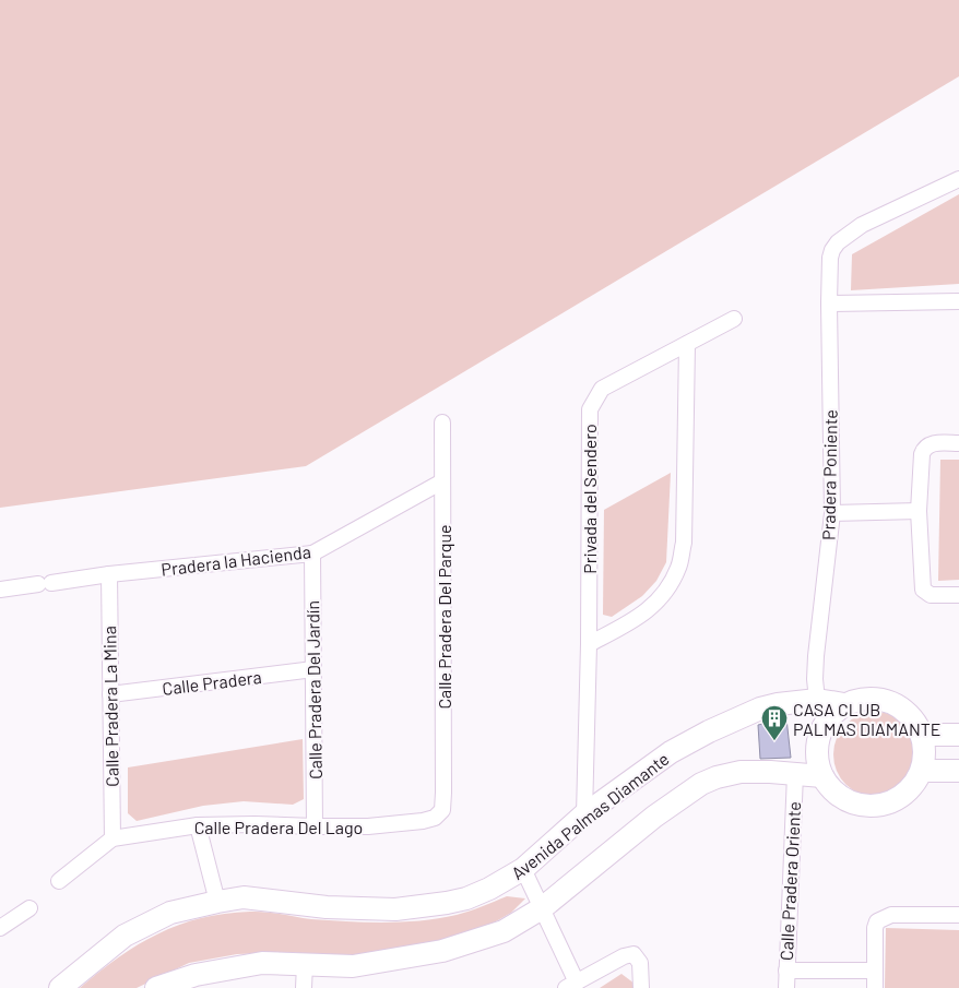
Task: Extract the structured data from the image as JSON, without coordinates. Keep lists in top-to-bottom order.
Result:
{
  "streets": {
    "street": [
      "Pradera Poniente",
      "Privada del Sendero",
      "Pradera la Hacienda",
      "Calle Pradera Del Parque",
      "Calle Pradera",
      "Calle Pradera Del Jardín",
      "Calle Pradera La Mina",
      "Avenida Palmas Diamante",
      "Calle Pradera Del Lago",
      "Calle Pradera Oriente"
    ]
  },
  "crossings": [
    ["Pradera Poniente", "Avenida Palmas Diamante"],
    ["Privada del Sendero", "Avenida Palmas Diamante"],
    ["Pradera la Hacienda", "Calle Pradera Del Parque"],
    ["Pradera la Hacienda", "Calle Pradera Del Jardín"],
    ["Pradera la Hacienda", "Calle Pradera La Mina"],
    ["Calle Pradera Del Parque", "Calle Pradera Del Lago"],
    ["Calle Pradera", "Calle Pradera Del Jardín"],
    ["Calle Pradera", "Calle Pradera La Mina"],
    ["Calle Pradera Del Jardín", "Calle Pradera Del Lago"],
    ["Calle Pradera La Mina", "Calle Pradera Del Lago"]
  ],
  "places": {
    "building": ["CASA CLUB PALMAS DIAMANTE"]
  }
}
